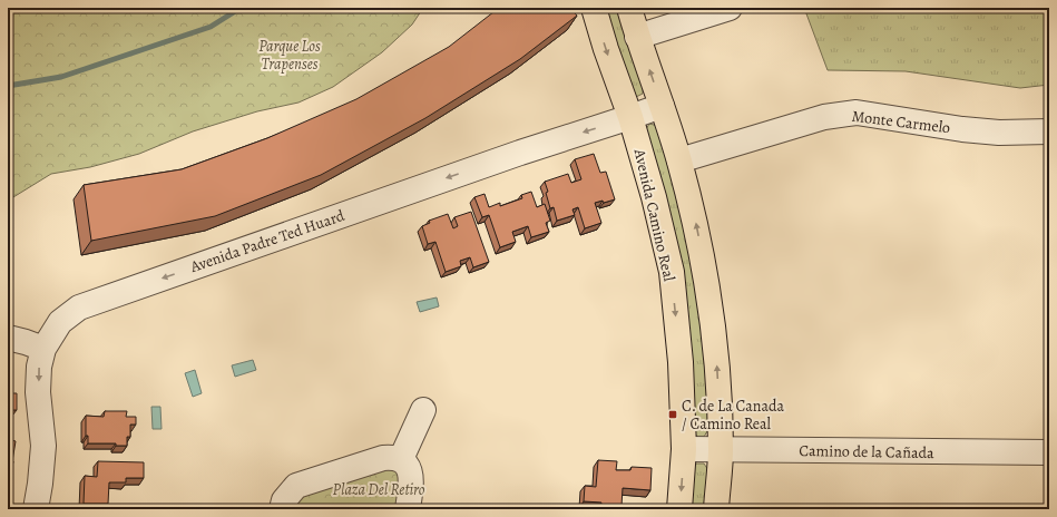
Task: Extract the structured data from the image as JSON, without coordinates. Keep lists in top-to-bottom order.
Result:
{
  "streets": {
    "main road": ["Avenida Camino Real"],
    "street": ["Monte Carmelo", "Avenida Padre Ted Huard", "Camino de la Cañada"]
  },
  "crossings": [
    ["Avenida Camino Real", "Avenida Padre Ted Huard"],
    ["Avenida Camino Real", "Camino de la Cañada"]
  ],
  "one_way": ["Avenida Padre Ted Huard"],
  "parks": ["Parque Los Trapenses", "Plaza Del Retiro"],
  "places": {
    "transit": ["C. de La Canada / Camino Real"]
  }
}
